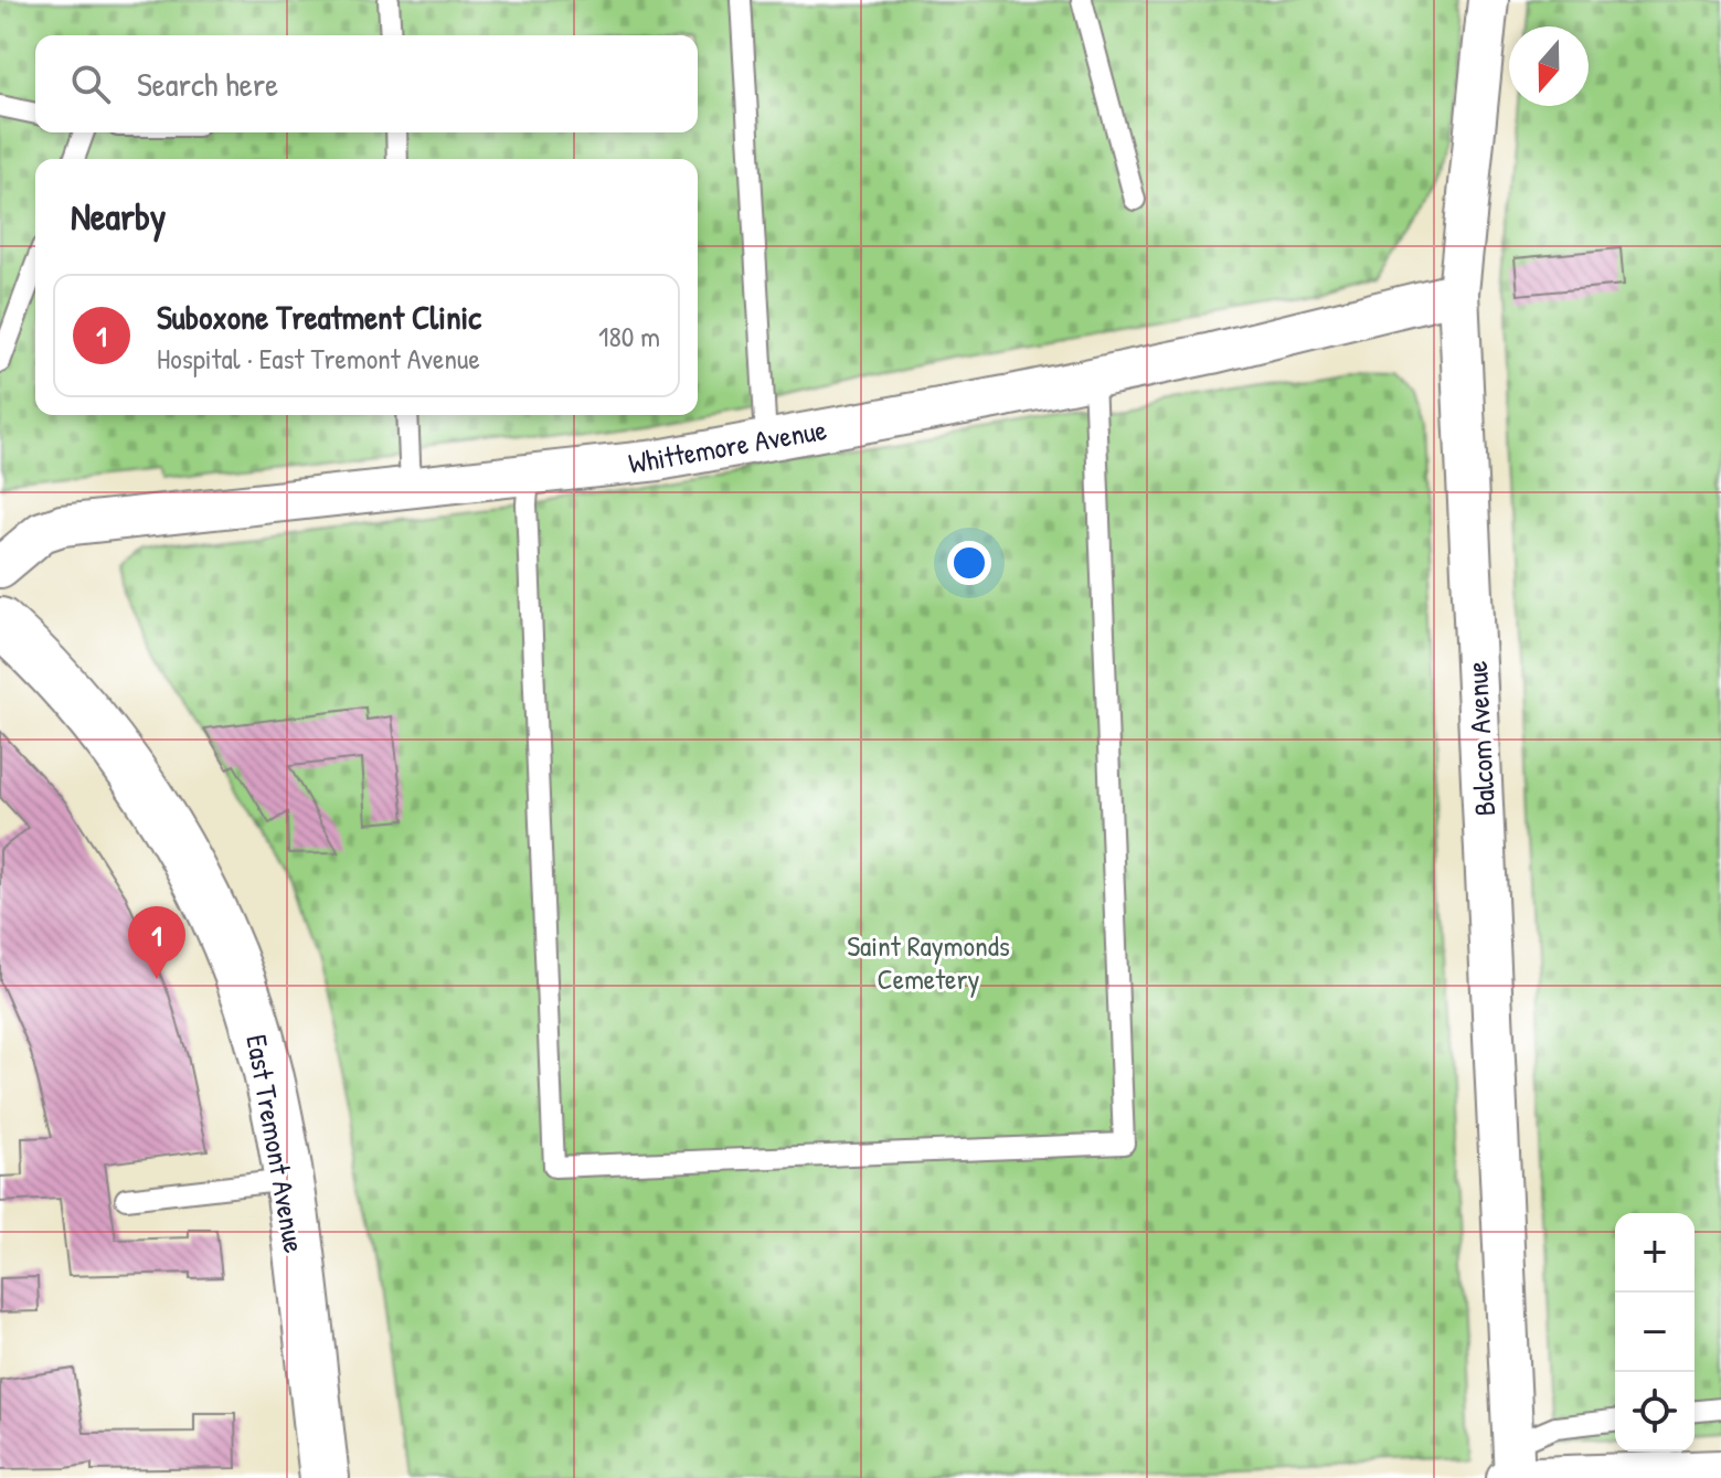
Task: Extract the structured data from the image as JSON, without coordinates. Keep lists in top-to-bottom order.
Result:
{
  "streets": {
    "main road": ["East Tremont Avenue"],
    "street": ["Whittemore Avenue", "Balcom Avenue"]
  },
  "crossings": [
    ["Whittemore Avenue", "Balcom Avenue"]
  ],
  "parks": ["Saint Raymonds Cemetery"],
  "north": "bottom",
  "page": {
    "search": "Search here",
    "heading": "Nearby",
    "list": [
      {
        "mark": "1",
        "name": "Suboxone Treatment Clinic",
        "note": "Hospital · East Tremont Avenue",
        "value": "180 m"
      }
    ],
    "pins": "1",
    "map_buttons": ["+", "−"]
  }
}
